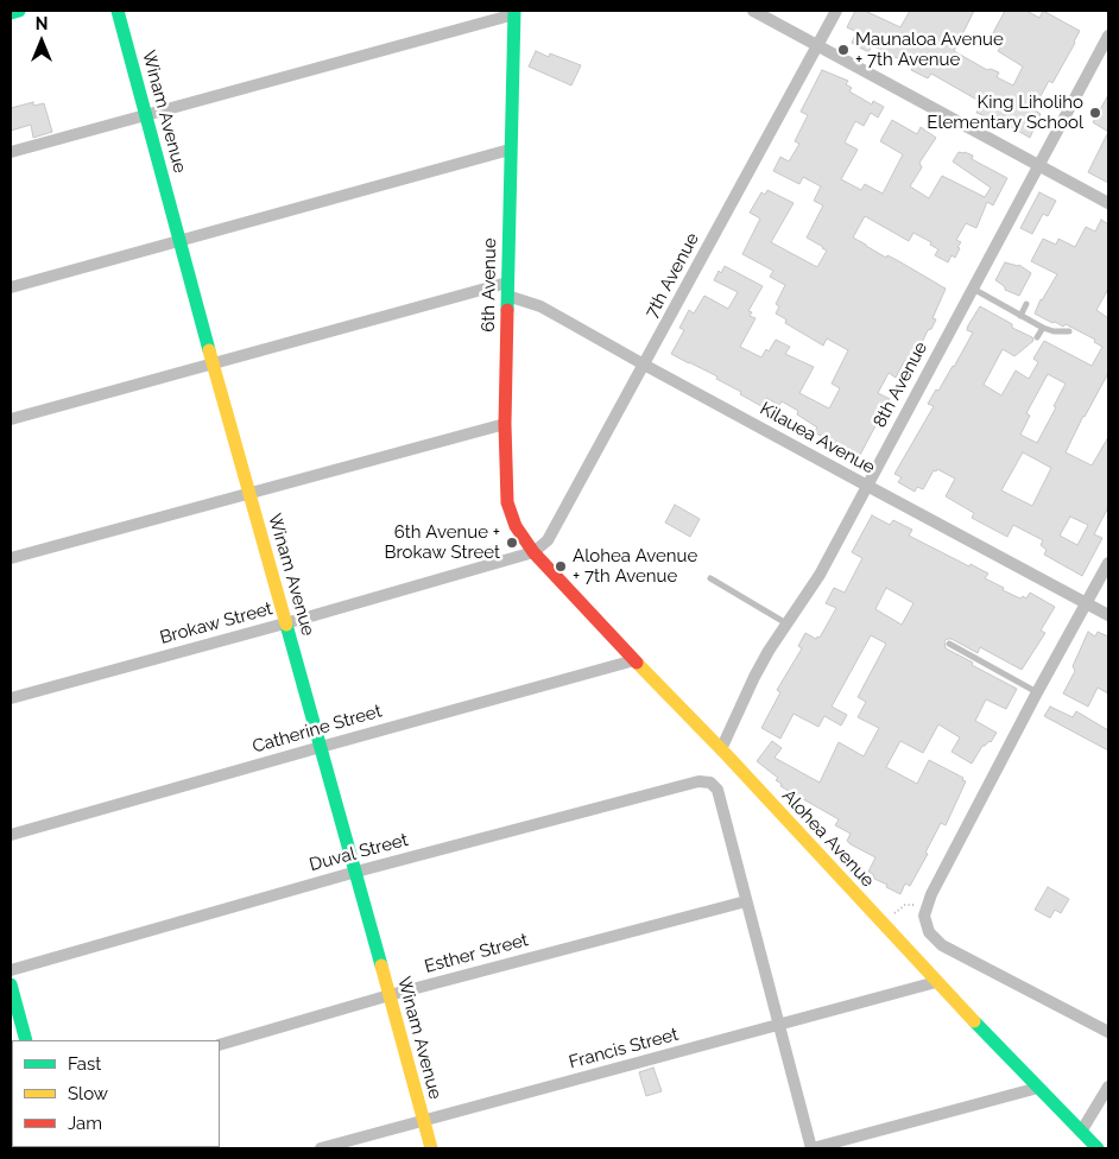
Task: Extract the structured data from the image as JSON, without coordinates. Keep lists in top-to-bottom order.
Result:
{
  "streets": {
    "street": [
      "Winam Avenue",
      "7th Avenue",
      "6th Avenue",
      "8th Avenue",
      "Kilauea Avenue",
      "Brokaw Street",
      "Catherine Street",
      "Alohea Avenue",
      "Duval Street",
      "Esther Street",
      "Francis Street"
    ]
  },
  "crossings": [
    ["Winam Avenue", "Brokaw Street"],
    ["Winam Avenue", "Catherine Street"],
    ["Winam Avenue", "Duval Street"],
    ["Winam Avenue", "Esther Street"],
    ["Winam Avenue", "Francis Street"],
    ["7th Avenue", "6th Avenue"],
    ["7th Avenue", "Kilauea Avenue"],
    ["7th Avenue", "Brokaw Street"],
    ["7th Avenue", "Alohea Avenue"],
    ["6th Avenue", "Kilauea Avenue"],
    ["6th Avenue", "Brokaw Street"],
    ["6th Avenue", "Alohea Avenue"],
    ["8th Avenue", "Kilauea Avenue"],
    ["8th Avenue", "Alohea Avenue"],
    ["Brokaw Street", "Alohea Avenue"],
    ["Catherine Street", "Alohea Avenue"],
    ["Alohea Avenue", "Francis Street"],
    ["Duval Street", "Esther Street"]
  ],
  "places": [
    "Maunaloa Avenue + 7th Avenue",
    "King Liholiho Elementary School",
    "6th Avenue + Brokaw Street",
    "Alohea Avenue + 7th Avenue"
  ],
  "legend": ["Fast", "Slow", "Jam"],
  "north": "top"
}
